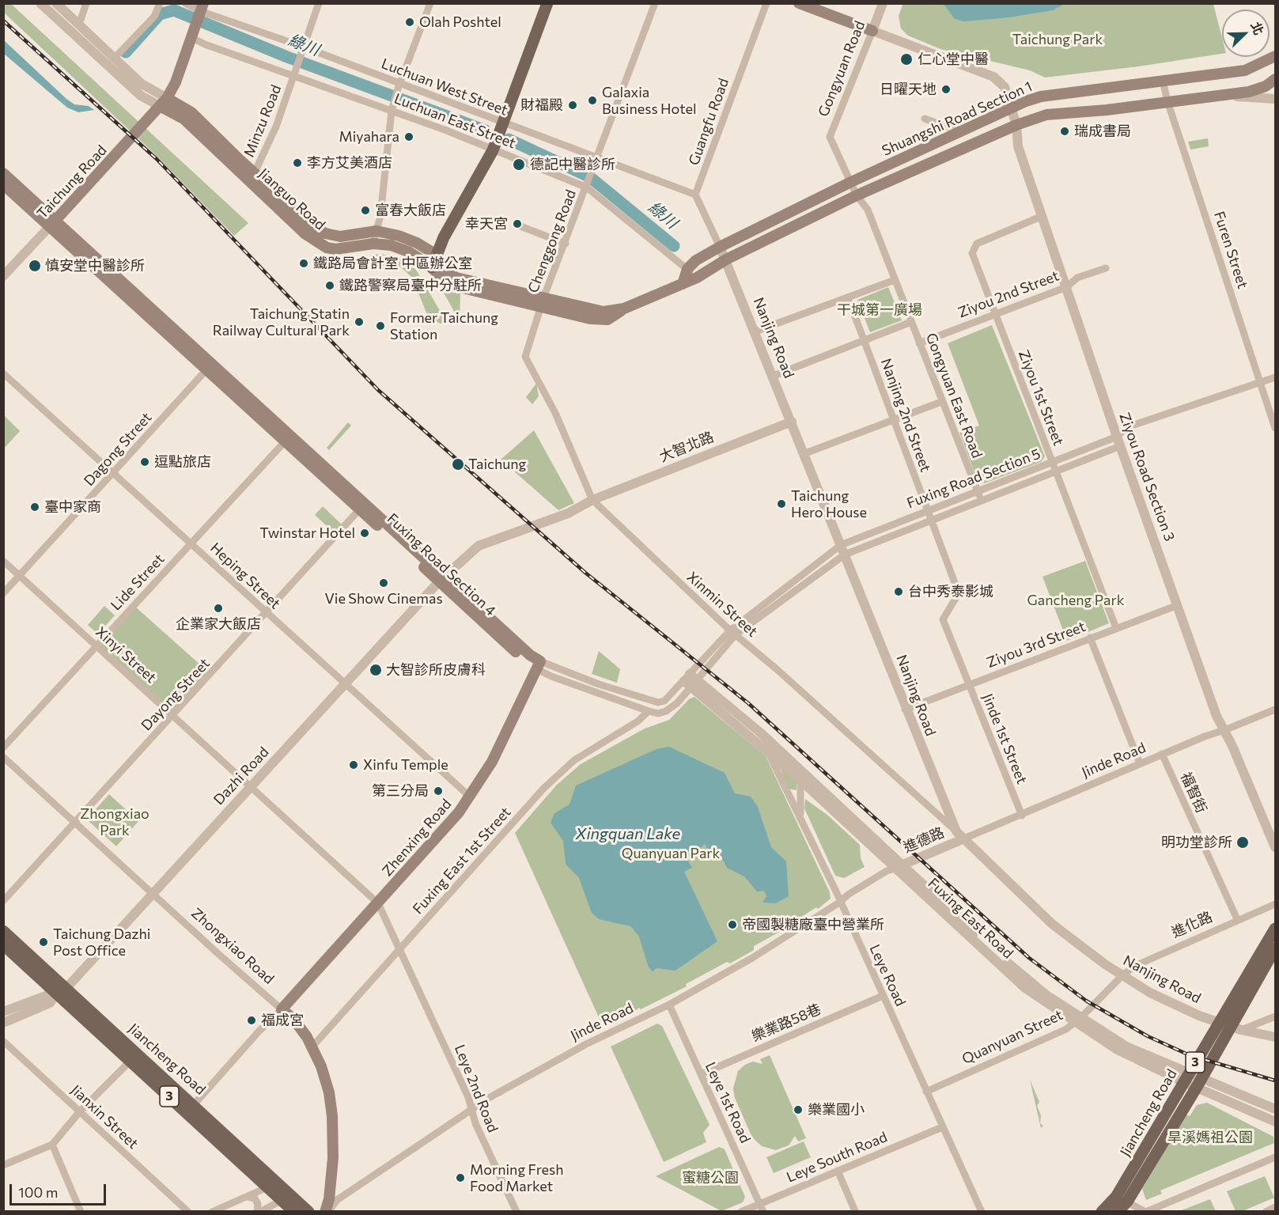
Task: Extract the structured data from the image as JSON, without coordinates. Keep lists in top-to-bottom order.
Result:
{
  "streets": {
    "main road": [
      "Shuangshi Road Section 1",
      "Taichung Road",
      "Jianguo Road",
      "Fuxing Road Section 4",
      "Zhenxing Road",
      "Zhongxiao Road",
      "Jiancheng Road",
      "3"
    ],
    "street": [
      "Gongyuan Road",
      "Luchuan West Street",
      "Minzu Road",
      "Luchuan East Street",
      "Guangfu Road",
      "Chenggong Road",
      "Furen Street",
      "Ziyou 2nd Street",
      "Nanjing Road",
      "Gongyuan East Road",
      "Ziyou 1st Street",
      "Nanjing 2nd Street",
      "大智北路",
      "Dagong Street",
      "Ziyou Road Section 3",
      "Fuxing Road Section 5",
      "Heping Street",
      "Lide Street",
      "Xinmin Street",
      "Ziyou 3rd Street",
      "Xinyi Street",
      "Dayong Street",
      "Jinde 1st Street",
      "Jinde Road",
      "Dazhi Road",
      "福智街",
      "進德路",
      "Fuxing East 1st Street",
      "Fuxing East Road",
      "進化路",
      "Leye Road",
      "樂業路58巷",
      "Quanyuan Street",
      "Leye 2nd Road",
      "Leye 1st Road",
      "Jianxin Street",
      "Leye South Road"
    ]
  },
  "crossings": [
    ["Gongyuan Road", "Shuangshi Road Section 1"],
    ["Gongyuan Road", "Gongyuan East Road"],
    ["Gongyuan Road", "Ziyou Road Section 3"],
    ["Luchuan West Street", "Minzu Road"],
    ["Luchuan West Street", "Luchuan East Street"],
    ["Luchuan West Street", "Guangfu Road"],
    ["Luchuan West Street", "Taichung Road"],
    ["Luchuan West Street", "Chenggong Road"],
    ["Shuangshi Road Section 1", "Luchuan East Street"],
    ["Shuangshi Road Section 1", "Jianguo Road"],
    ["Shuangshi Road Section 1", "Furen Street"],
    ["Shuangshi Road Section 1", "Nanjing Road"],
    ["Shuangshi Road Section 1", "Gongyuan East Road"],
    ["Shuangshi Road Section 1", "Ziyou Road Section 3"],
    ["Minzu Road", "Luchuan East Street"],
    ["Minzu Road", "Jianguo Road"],
    ["Luchuan East Street", "Taichung Road"],
    ["Luchuan East Street", "Jianguo Road"],
    ["Luchuan East Street", "Chenggong Road"],
    ["Taichung Road", "Jianguo Road"],
    ["Taichung Road", "Fuxing Road Section 4"],
    ["Jianguo Road", "Chenggong Road"],
    ["Chenggong Road", "Xinmin Street"],
    ["Furen Street", "Fuxing Road Section 5"],
    ["Ziyou 2nd Street", "Gongyuan East Road"],
    ["Ziyou 2nd Street", "Ziyou 1st Street"],
    ["Ziyou 2nd Street", "Ziyou Road Section 3"],
    ["Nanjing Road", "大智北路"],
    ["Nanjing Road", "Fuxing Road Section 5"],
    ["Nanjing Road", "Fuxing Road Section 4"],
    ["Nanjing Road", "Xinmin Street"],
    ["Nanjing Road", "Ziyou 3rd Street"],
    ["Nanjing Road", "Jinde Road"],
    ["Nanjing Road", "進德路"],
    ["Nanjing Road", "進化路"],
    ["Nanjing Road", "Quanyuan Street"],
    ["Nanjing Road", "Jiancheng Road"],
    ["Gongyuan East Road", "Fuxing Road Section 5"],
    ["Ziyou 1st Street", "Ziyou Road Section 3"],
    ["Ziyou 1st Street", "Fuxing Road Section 5"],
    ["Ziyou 1st Street", "Ziyou 3rd Street"],
    ["Nanjing 2nd Street", "Fuxing Road Section 5"],
    ["Nanjing 2nd Street", "Jinde 1st Street"],
    ["大智北路", "Fuxing Road Section 4"],
    ["大智北路", "Xinmin Street"],
    ["大智北路", "Dazhi Road"],
    ["Dagong Street", "Fuxing Road Section 4"],
    ["Dagong Street", "Heping Street"],
    ["Dagong Street", "Xinyi Street"],
    ["Ziyou Road Section 3", "Fuxing Road Section 5"],
    ["Ziyou Road Section 3", "Ziyou 3rd Street"],
    ["Ziyou Road Section 3", "Jinde Road"],
    ["Fuxing Road Section 5", "Fuxing Road Section 4"],
    ["Fuxing Road Section 4", "Lide Street"],
    ["Fuxing Road Section 4", "Xinmin Street"],
    ["Fuxing Road Section 4", "Dayong Street"],
    ["Fuxing Road Section 4", "Dazhi Road"],
    ["Fuxing Road Section 4", "Zhenxing Road"],
    ["Fuxing Road Section 4", "Fuxing East 1st Street"],
    ["Fuxing Road Section 4", "Fuxing East Road"],
    ["Heping Street", "Lide Street"],
    ["Heping Street", "Dayong Street"],
    ["Heping Street", "Dazhi Road"],
    ["Heping Street", "Zhenxing Road"],
    ["Lide Street", "Xinyi Street"],
    ["Ziyou 3rd Street", "Jinde 1st Street"],
    ["Xinyi Street", "Dayong Street"],
    ["Xinyi Street", "Dazhi Road"],
    ["Xinyi Street", "Zhenxing Road"],
    ["Xinyi Street", "Leye 2nd Road"],
    ["Dayong Street", "Zhongxiao Road"],
    ["Jinde 1st Street", "Jinde Road"],
    ["Jinde Road", "福智街"],
    ["Jinde Road", "進德路"],
    ["Jinde Road", "Fuxing East Road"],
    ["Jinde Road", "Zhongxiao Road"],
    ["Jinde Road", "Leye Road"],
    ["Jinde Road", "Leye 2nd Road"],
    ["Jinde Road", "Leye 1st Road"],
    ["Dazhi Road", "Zhongxiao Road"],
    ["Dazhi Road", "Jiancheng Road"],
    ["福智街", "進化路"],
    ["Zhenxing Road", "Zhongxiao Road"],
    ["Zhenxing Road", "Leye 2nd Road"],
    ["進德路", "Fuxing East Road"],
    ["Fuxing East 1st Street", "Zhongxiao Road"],
    ["Fuxing East 1st Street", "Leye 2nd Road"],
    ["Fuxing East Road", "Leye Road"],
    ["Fuxing East Road", "Quanyuan Street"],
    ["Fuxing East Road", "Jiancheng Road"],
    ["進化路", "Quanyuan Street"],
    ["Leye Road", "樂業路58巷"],
    ["Leye Road", "Quanyuan Street"],
    ["Leye Road", "Leye South Road"],
    ["樂業路58巷", "Leye 1st Road"],
    ["Leye 1st Road", "Leye South Road"]
  ],
  "water": ["綠川", "Xingquan Lake"],
  "parks": [
    "Taichung Park",
    "干城第一廣場",
    "Gancheng Park",
    "Zhongxiao Park",
    "Quanyuan Park",
    "旱溪媽祖公園",
    "蜜糖公園"
  ],
  "places": [
    "Olah Poshtel",
    "仁心堂中醫",
    "日曜天地",
    "Galaxia Business Hotel",
    "財福殿",
    "瑞成書局",
    "Miyahara",
    "李方艾美酒店",
    "德記中醫診所",
    "富春大飯店",
    "幸天宮",
    "鐵路局會計室 中區辦公室",
    "慎安堂中醫診所",
    "鐵路警察局臺中分駐所",
    "Taichung Statin Railway Cultural Park",
    "Former Taichung Station",
    "逗點旅店",
    "Taichung",
    "Taichung Hero House",
    "臺中家商",
    "Twinstar Hotel",
    "Vie Show Cinemas",
    "台中秀泰影城",
    "企業家大飯店",
    "大智診所皮膚科",
    "Xinfu Temple",
    "第三分局",
    "明功堂診所",
    "帝國製糖廠臺中營業所",
    "Taichung Dazhi Post Office",
    "福成宮",
    "樂業國小",
    "Morning Fresh Food Market"
  ],
  "scale_bar": "100 m",
  "north": "top right"
}
